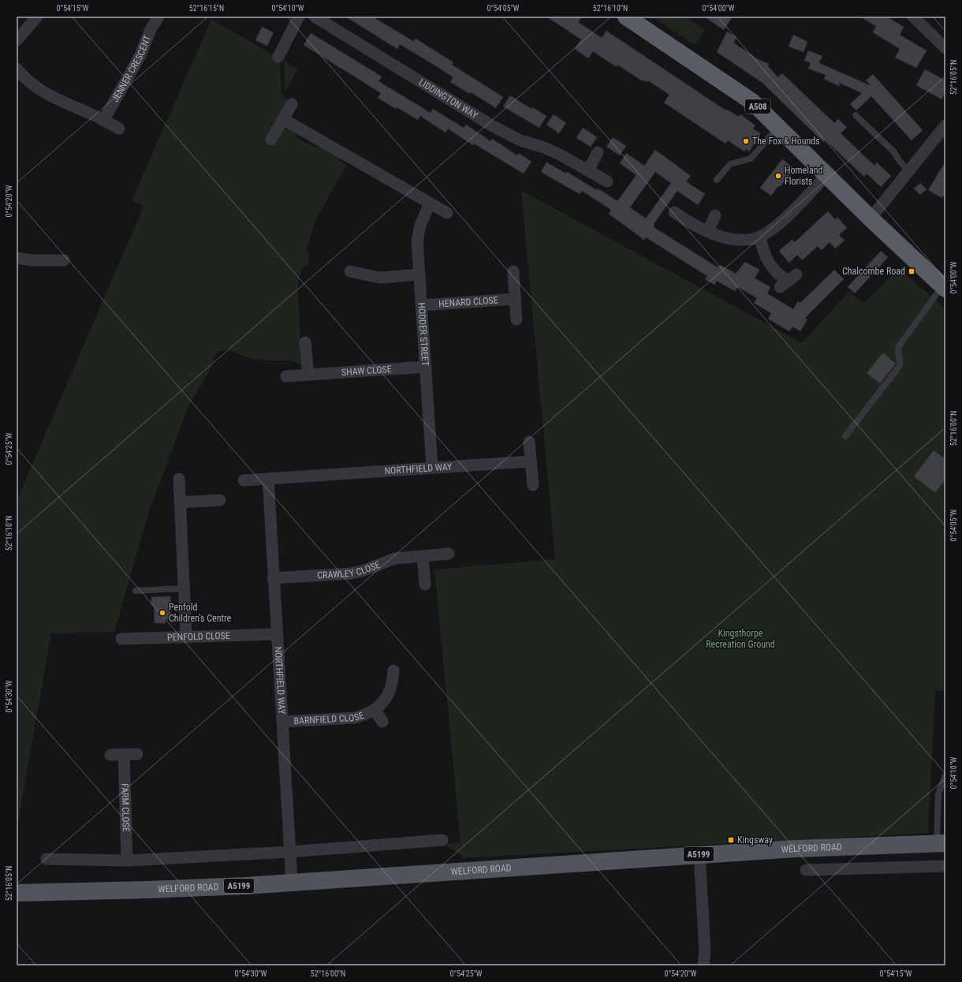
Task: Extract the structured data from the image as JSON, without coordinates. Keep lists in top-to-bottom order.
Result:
{
  "streets": {
    "highway": ["A508"],
    "main road": ["WELFORD ROAD", "A5199"],
    "street": [
      "JENNER CRESCENT",
      "LIDDINGTON WAY",
      "HENARD CLOSE",
      "HODDER STREET",
      "SHAW CLOSE",
      "NORTHFIELD WAY",
      "CRAWLEY CLOSE",
      "PENFOLD CLOSE",
      "BARNFIELD CLOSE",
      "FARM CLOSE"
    ]
  },
  "crossings": [
    ["HENARD CLOSE", "HODDER STREET"],
    ["HODDER STREET", "SHAW CLOSE"],
    ["HODDER STREET", "NORTHFIELD WAY"],
    ["NORTHFIELD WAY", "CRAWLEY CLOSE"],
    ["NORTHFIELD WAY", "PENFOLD CLOSE"],
    ["NORTHFIELD WAY", "BARNFIELD CLOSE"],
    ["NORTHFIELD WAY", "WELFORD ROAD"]
  ],
  "parks": ["Kingsthorpe Recreation Ground"],
  "places": {
    "other": ["The Fox & Hounds", "Homeland Florists", "Penfold Children's Centre"],
    "transit": ["Chalcombe Road", "Kingsway"]
  },
  "coordinates": [
    "0°54'15\"W",
    "52°16'15\"N",
    "0°54'10\"W",
    "0°54'05\"W",
    "52°16'10\"N",
    "0°54'00\"W",
    "52°16'05\"N",
    "0°54'20\"W",
    "52°16'00\"N",
    "0°54'25\"W",
    "0°54'30\"W"
  ]
}
